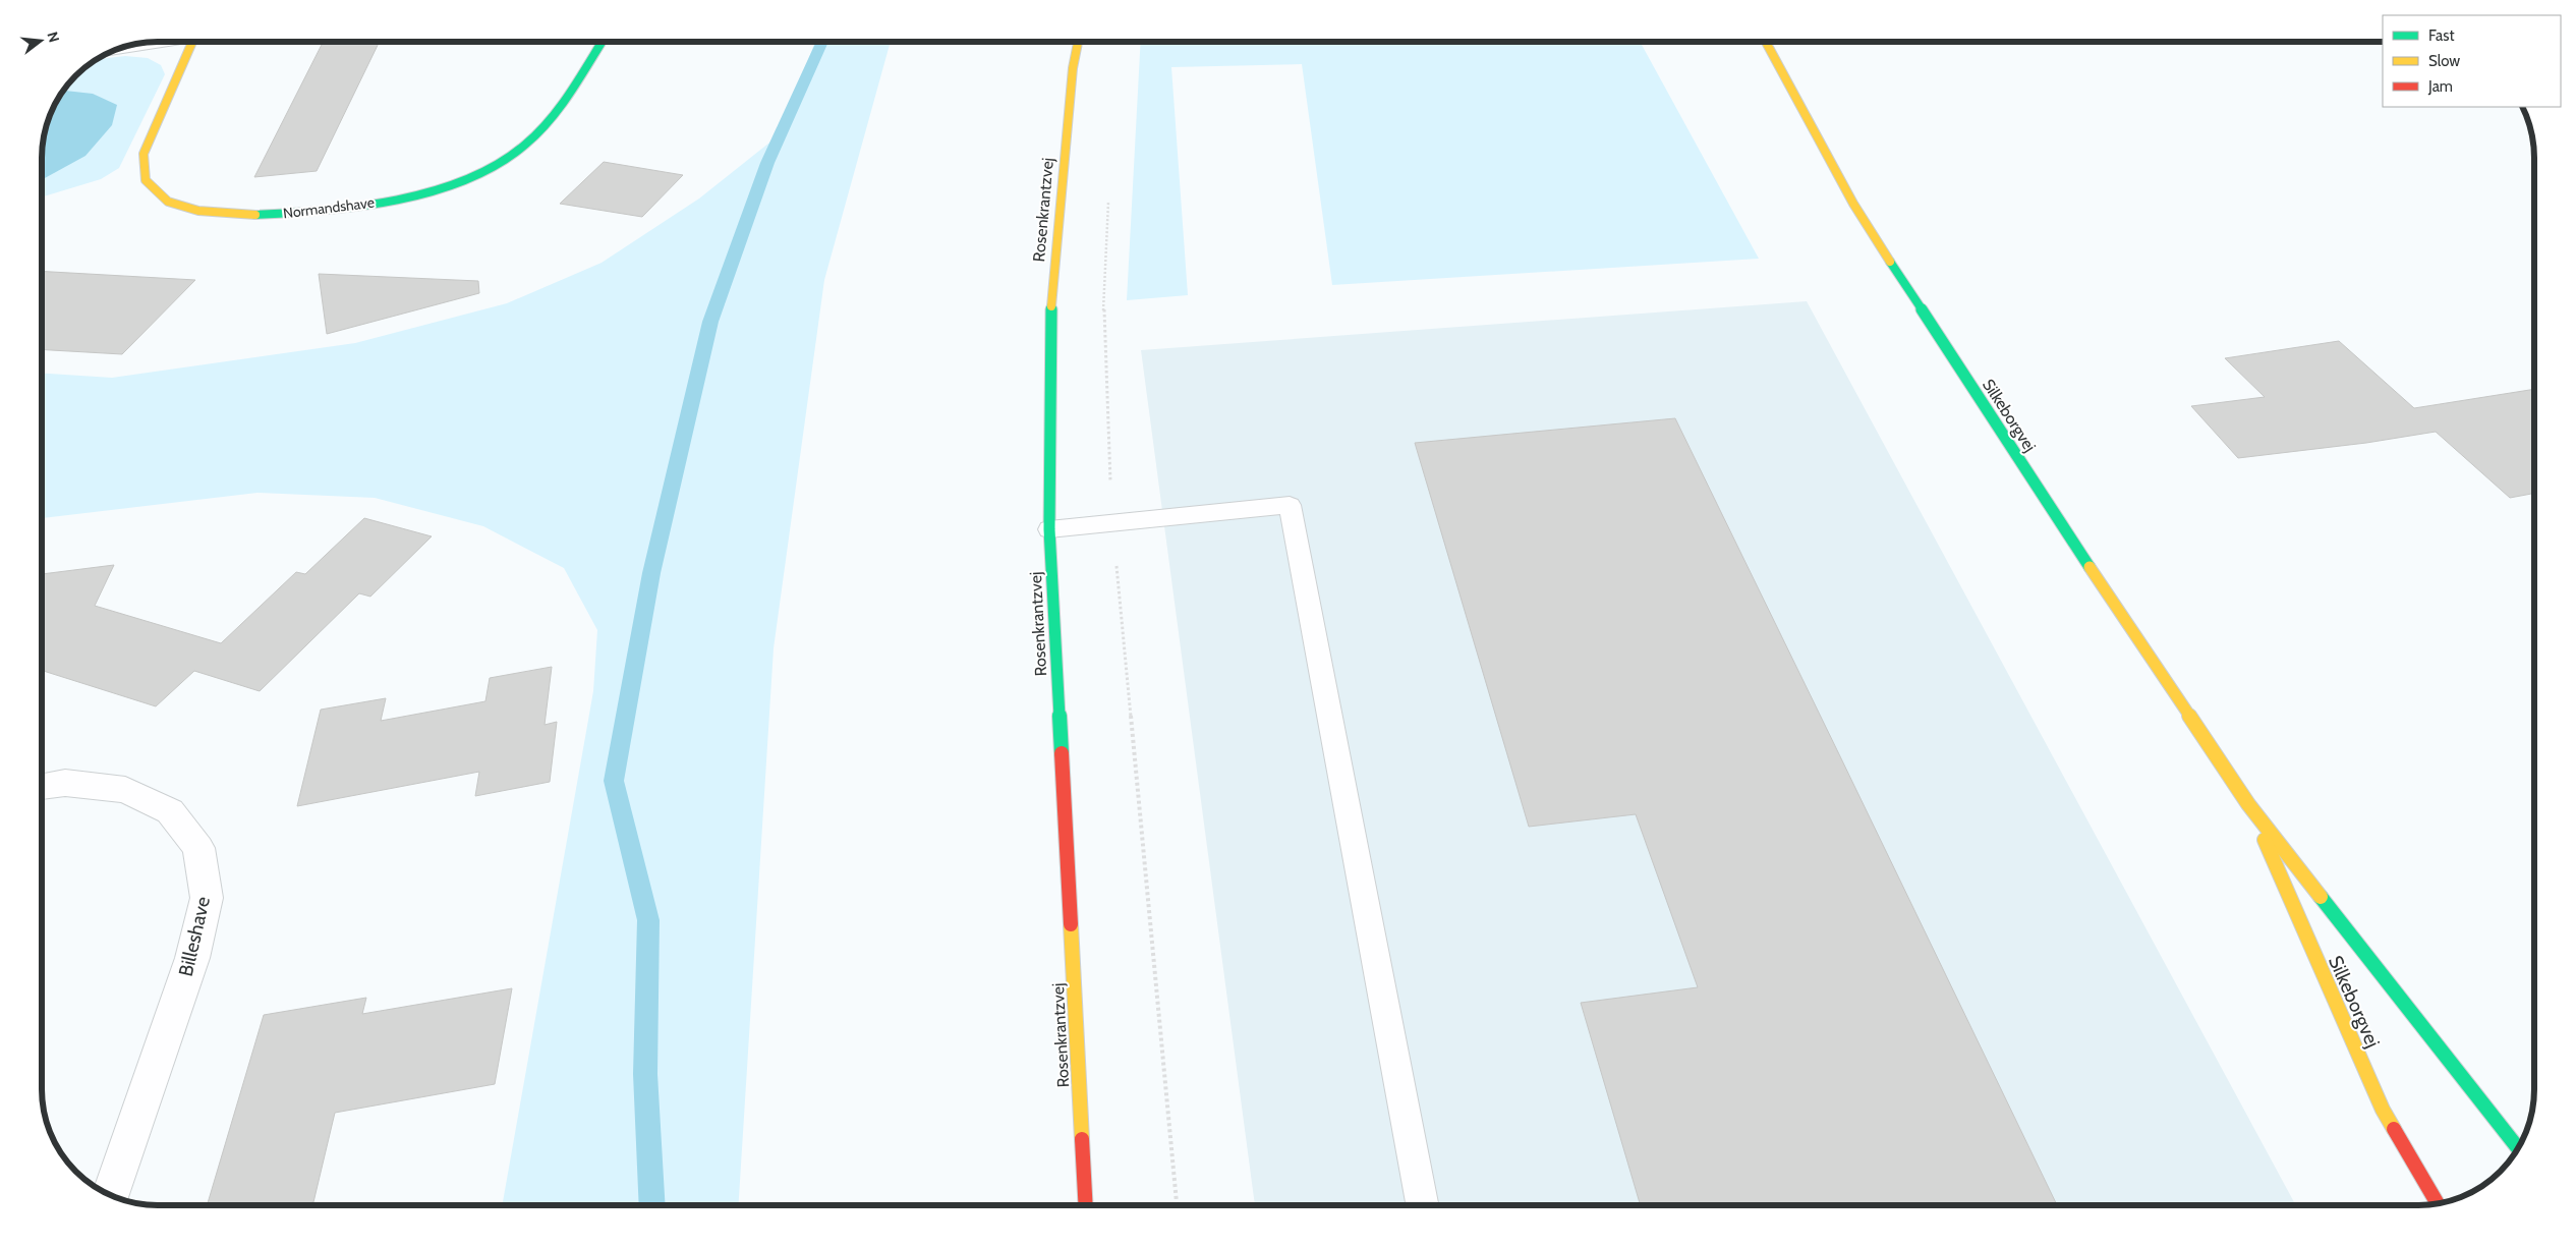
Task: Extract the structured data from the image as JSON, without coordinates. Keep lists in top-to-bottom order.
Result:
{
  "streets": {
    "street": [
      "Normandshave",
      "Rosenkrantzvej",
      "Silkeborgvej",
      "Billeshave"
    ]
  },
  "legend": ["Fast", "Slow", "Jam"],
  "north": "right"
}
